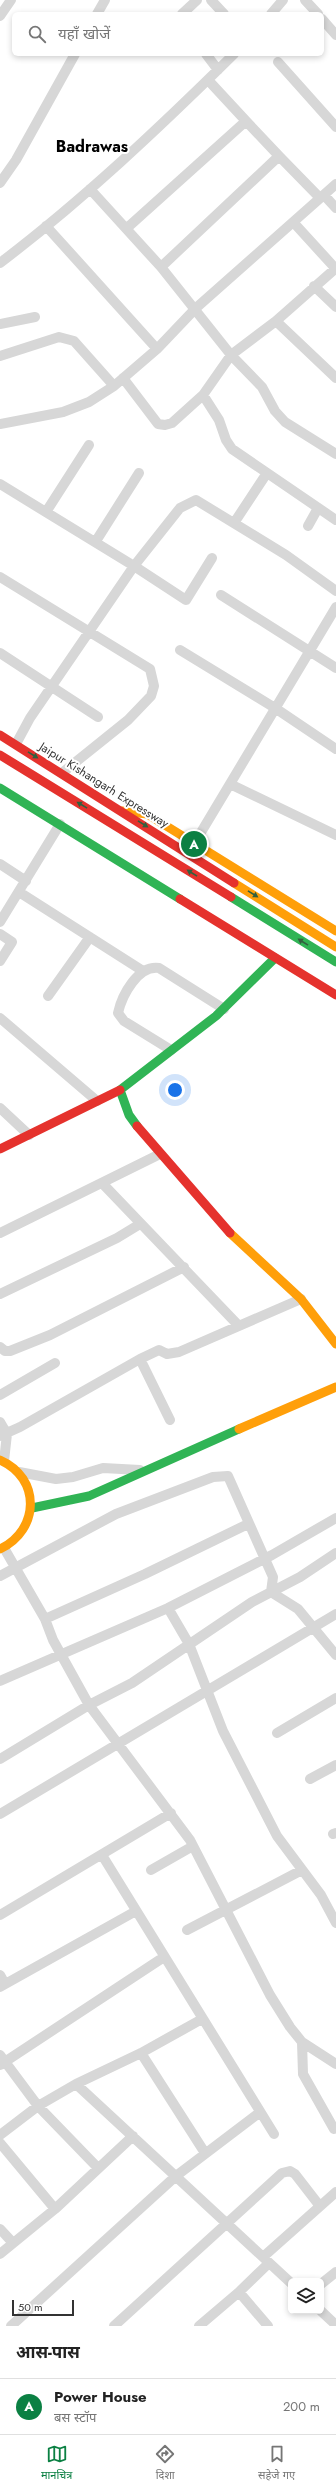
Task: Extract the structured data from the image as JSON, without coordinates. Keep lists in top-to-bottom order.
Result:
{
  "streets": {
    "main road": ["Jaipur Kishangarh Expressway"]
  },
  "districts": ["Badrawas"],
  "scale_bar": "50 m",
  "page": {
    "search": "यहाँ खोजें",
    "pins": "A",
    "scale": "50 m",
    "heading": "आस-पास",
    "list": [
      {
        "mark": "A",
        "name": "Power House",
        "note": "बस स्टॉप",
        "value": "200 m"
      }
    ],
    "nav": ["मानचित्र", "दिशा", "सहेजे गए"]
  }
}
